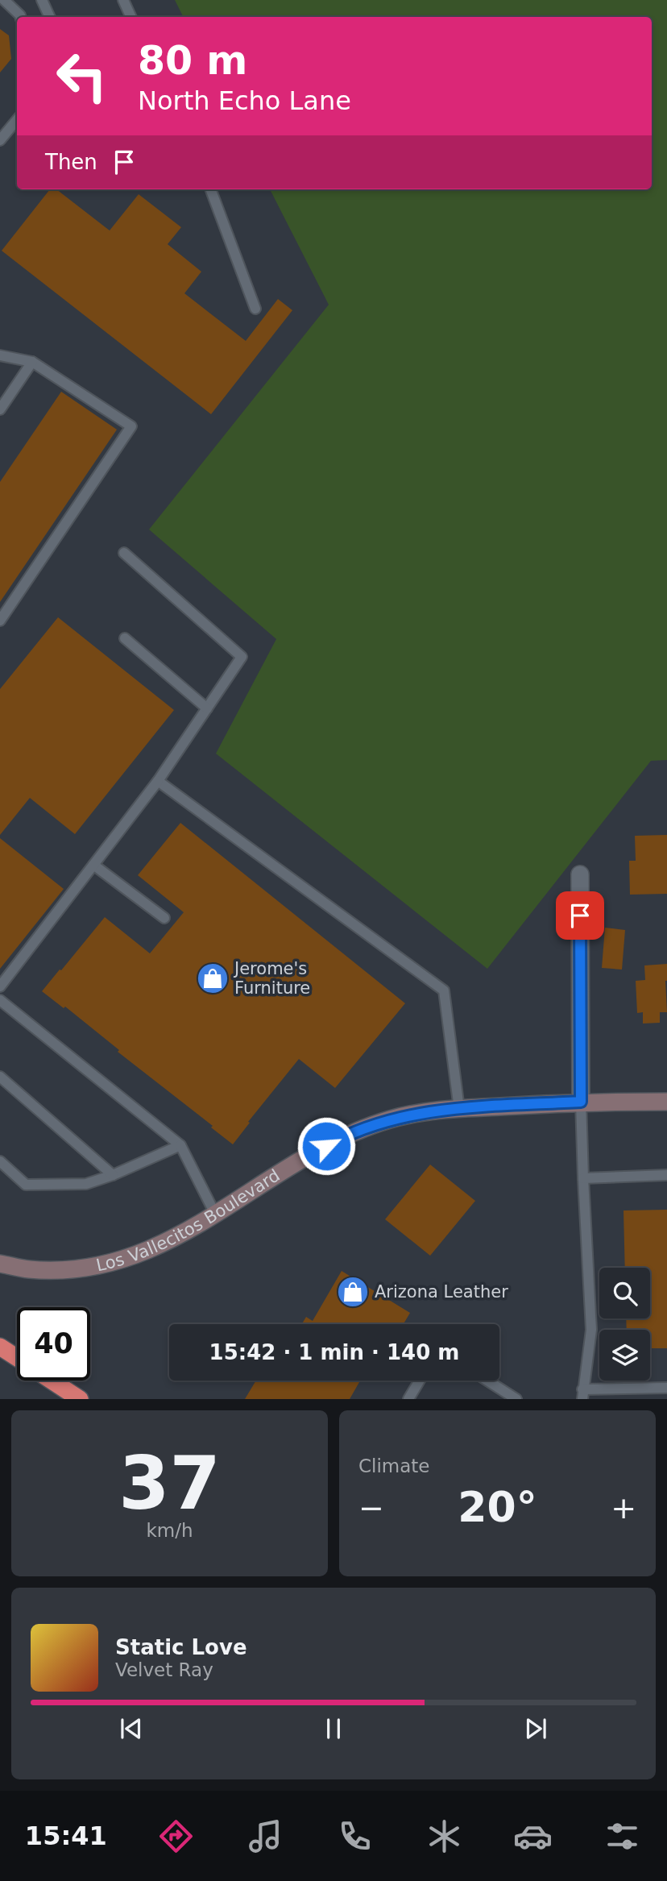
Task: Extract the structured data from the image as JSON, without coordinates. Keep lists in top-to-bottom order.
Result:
{
  "streets": {
    "street": ["Los Vallecitos Boulevard"]
  },
  "places": {
    "shop": ["Jerome's Furniture", "Arizona Leather"]
  },
  "page": {
    "turn": ["80 m", "North Echo Lane"],
    "then": "Then",
    "limit": "40",
    "trip": "15:42 · 1 min · 140 m",
    "tile": [
      ["37", "km/h"],
      "Climate"
    ],
    "heat": ["−", "20°", "+"],
    "song": ["Static Love", "Velvet Ray"],
    "tabs": "15:41"
  }
}
